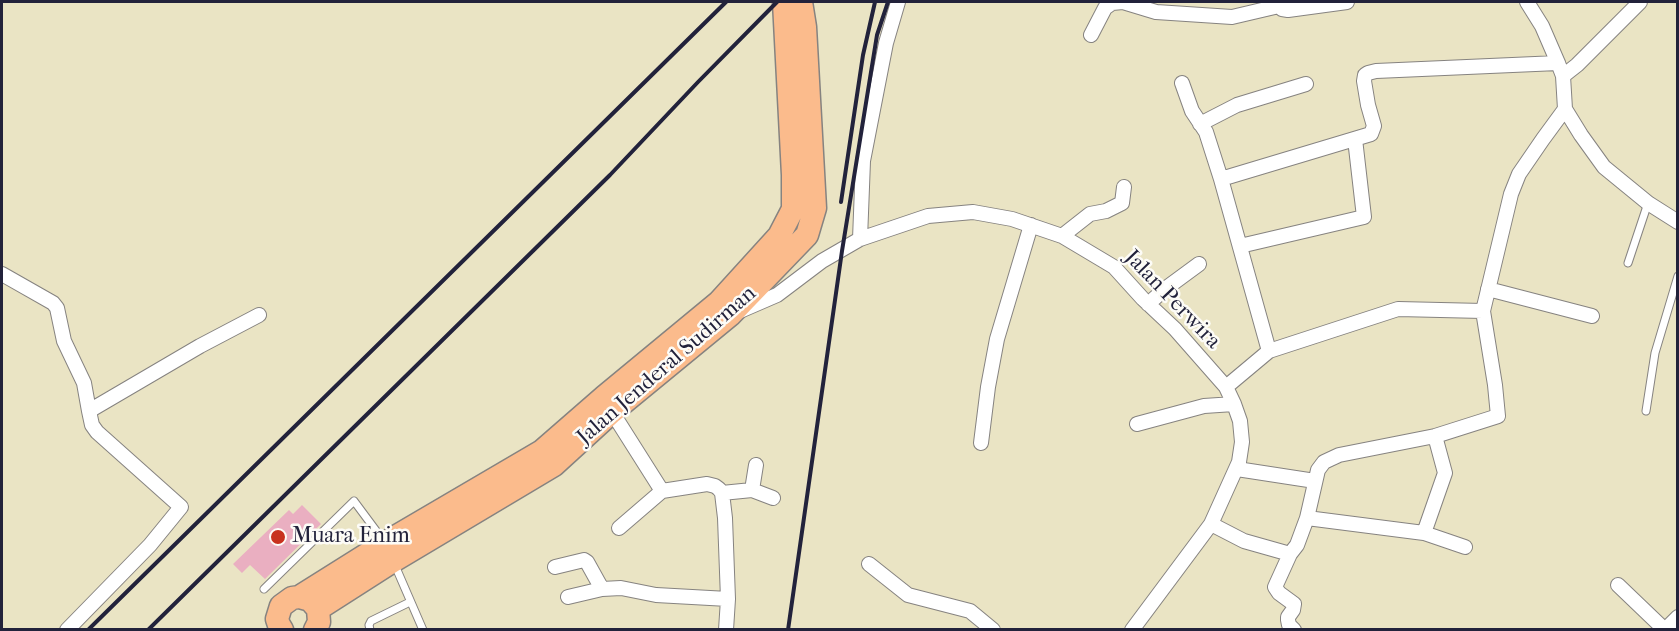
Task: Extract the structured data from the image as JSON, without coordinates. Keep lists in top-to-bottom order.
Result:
{
  "streets": {
    "highway": ["Jalan Jenderal Sudirman"],
    "street": ["Jalan Perwira"]
  },
  "crossings": [
    ["Jalan Perwira", "Jalan Jenderal Sudirman"]
  ],
  "places": ["Muara Enim"]
}
